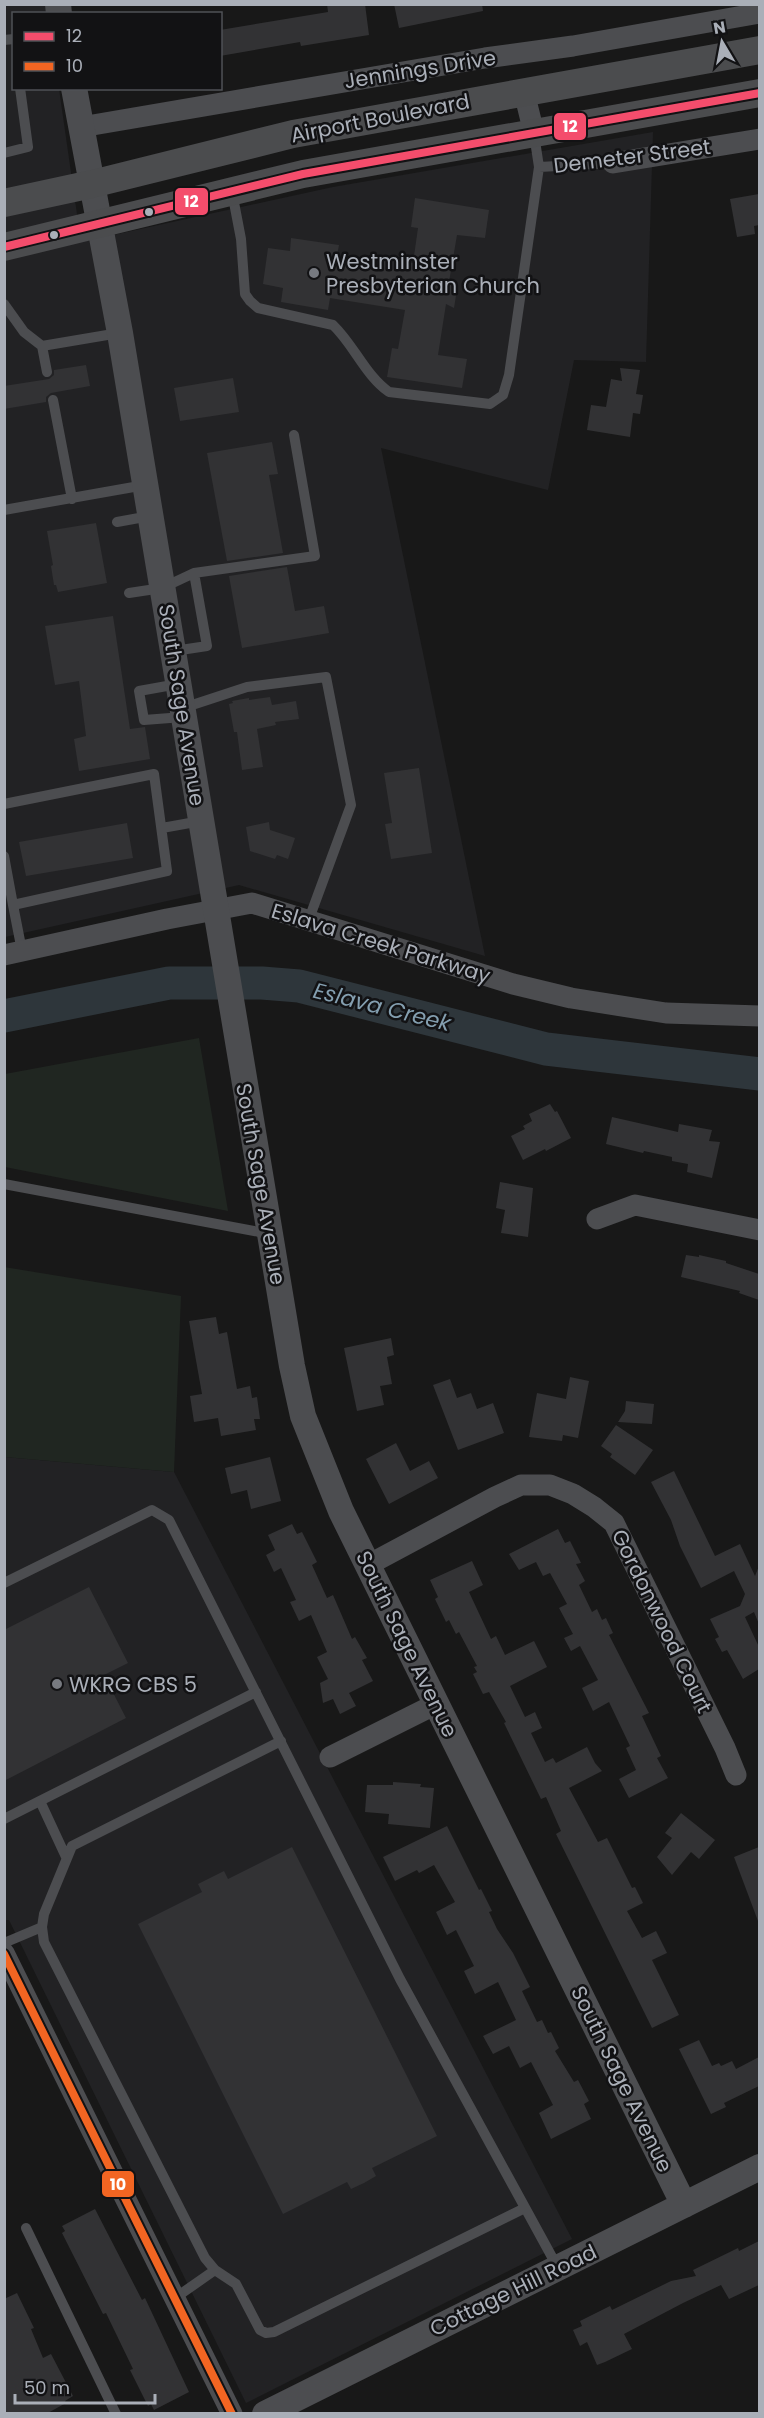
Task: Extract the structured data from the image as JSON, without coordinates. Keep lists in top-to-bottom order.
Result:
{
  "streets": {
    "main road": ["Airport Boulevard"],
    "street": [
      "Jennings Drive",
      "Demeter Street",
      "South Sage Avenue",
      "Eslava Creek Parkway",
      "Gordonwood Court",
      "Cottage Hill Road"
    ]
  },
  "crossings": [
    ["Jennings Drive", "South Sage Avenue"],
    ["Airport Boulevard", "Demeter Street"],
    ["Airport Boulevard", "South Sage Avenue"],
    ["South Sage Avenue", "Eslava Creek Parkway"],
    ["South Sage Avenue", "Gordonwood Court"],
    ["South Sage Avenue", "Cottage Hill Road"]
  ],
  "water": ["Eslava Creek"],
  "places": ["Westminster Presbyterian Church", "WKRG CBS 5"],
  "lines": ["transit line 12", "transit line 10"],
  "legend": ["12", "10"],
  "scale_bar": "50 m",
  "north": "top"
}
